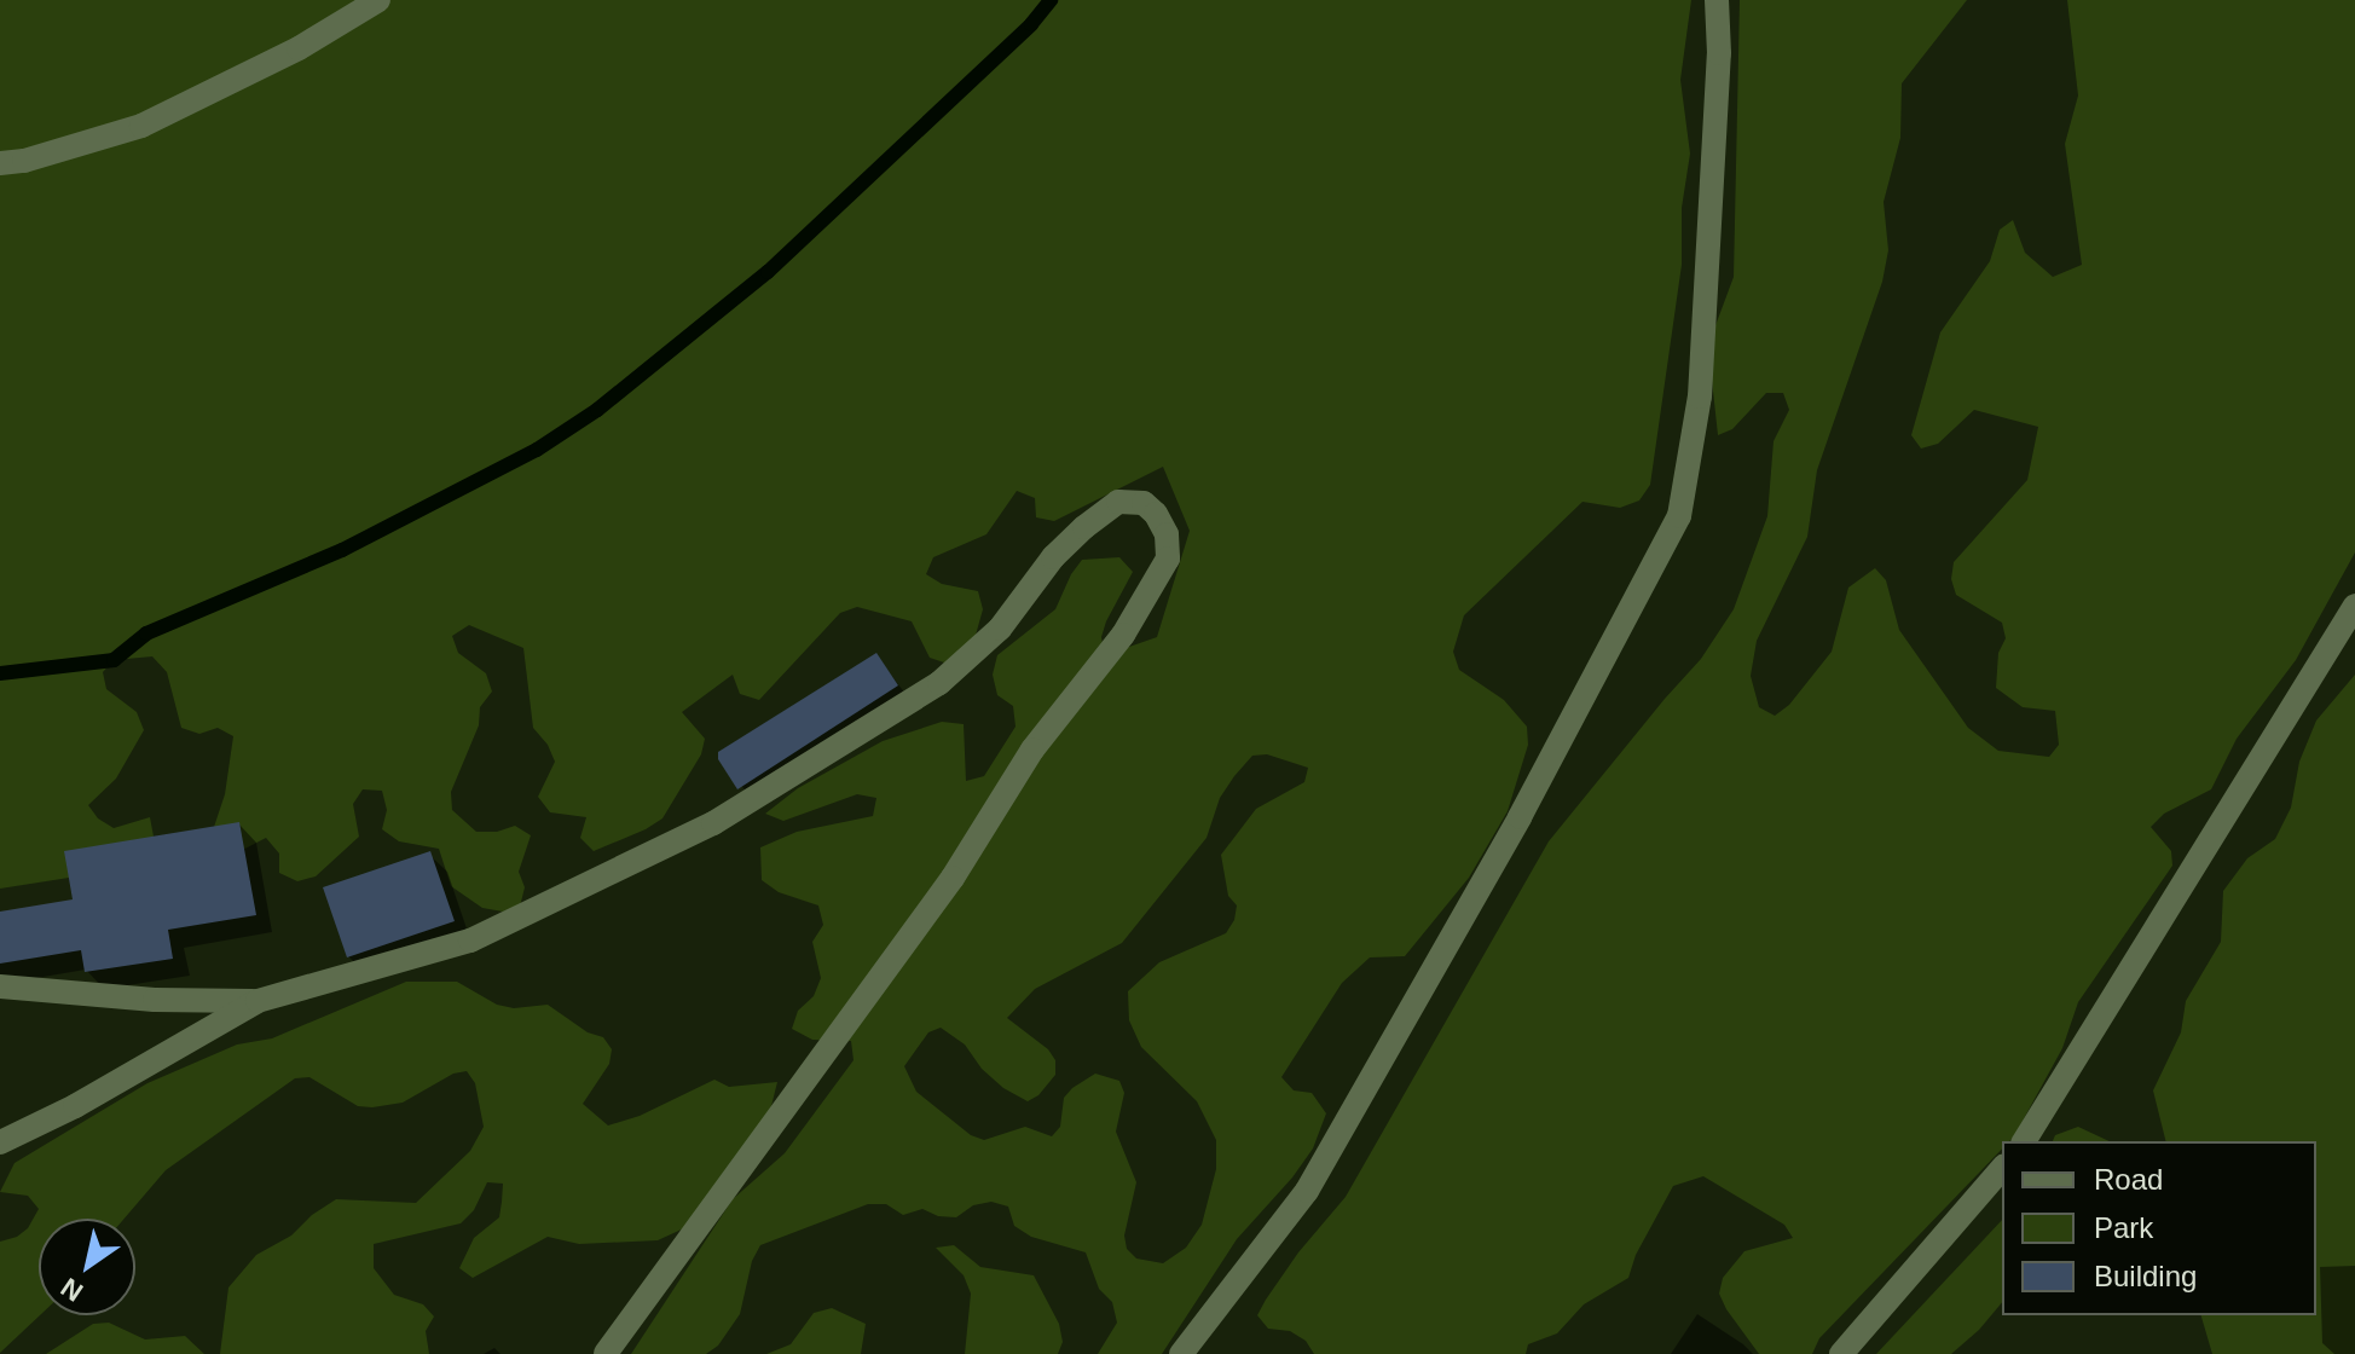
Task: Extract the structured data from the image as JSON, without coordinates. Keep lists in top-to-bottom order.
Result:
{
  "legend": ["Road", "Park", "Building"],
  "north": "bottom left"
}
